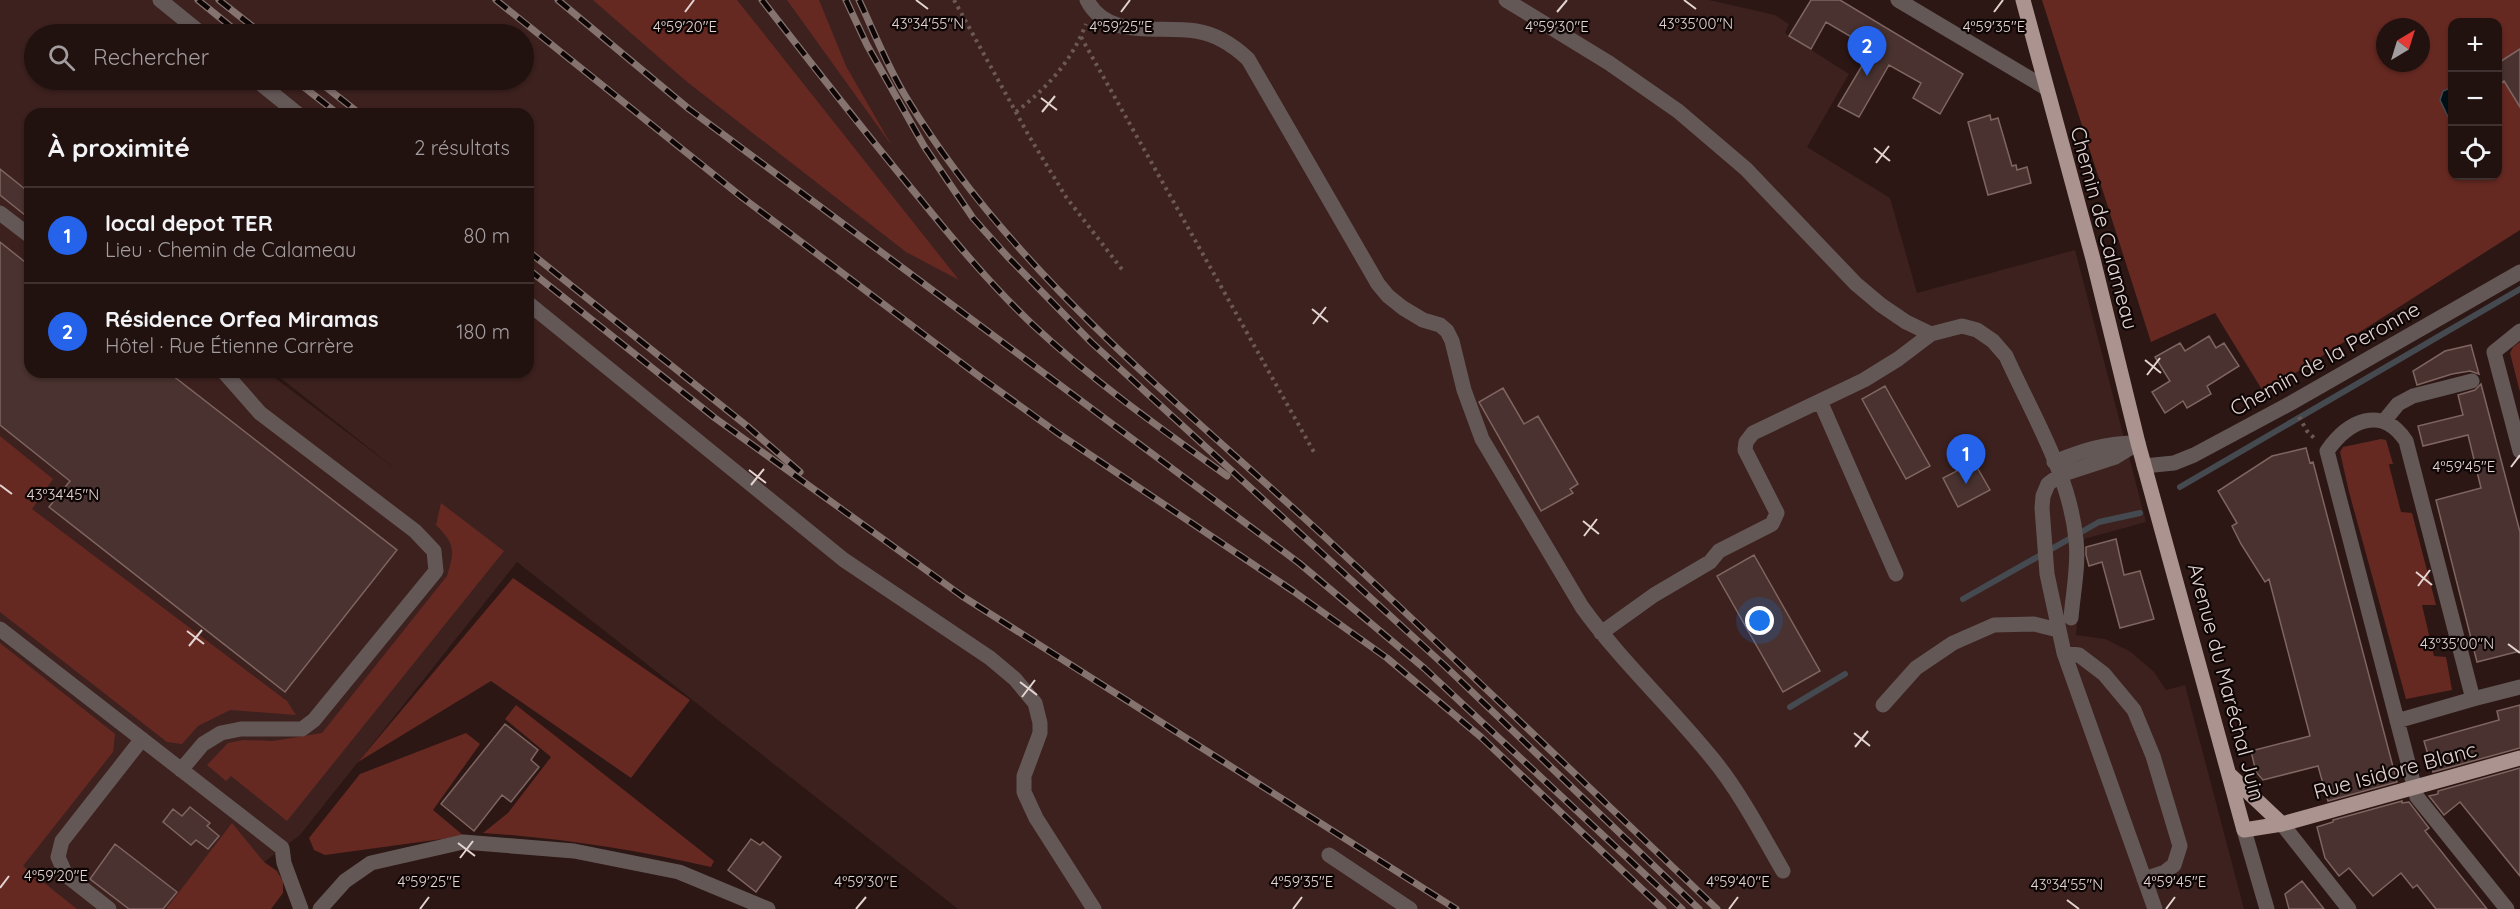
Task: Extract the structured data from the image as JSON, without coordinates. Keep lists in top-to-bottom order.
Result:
{
  "streets": {
    "main road": ["Chemin de Calameau", "Avenue du Maréchal Juin", "Rue Isidore Blanc"],
    "street": ["Chemin de la Peronne"]
  },
  "crossings": [
    ["Chemin de Calameau", "Chemin de la Peronne"],
    ["Chemin de Calameau", "Avenue du Maréchal Juin"],
    ["Chemin de la Peronne", "Avenue du Maréchal Juin"],
    ["Avenue du Maréchal Juin", "Rue Isidore Blanc"]
  ],
  "north": "top right",
  "page": {
    "map_buttons": ["+", "−"],
    "search": "Rechercher",
    "pins": ["2", "1"],
    "heading": ["À proximité", "2 résultats"],
    "list": [
      {
        "mark": "1",
        "name": "local depot TER",
        "note": "Lieu · Chemin de Calameau",
        "value": "80 m"
      },
      {
        "mark": "2",
        "name": "Résidence Orfea Miramas",
        "note": "Hôtel · Rue Étienne Carrère",
        "value": "180 m"
      }
    ]
  },
  "coordinates": [
    "43°34'55\"N",
    "43°35'00\"N",
    "4°59'20\"E",
    "4°59'25\"E",
    "4°59'30\"E",
    "4°59'35\"E",
    "4°59'45\"E",
    "43°34'45\"N",
    "4°59'40\"E"
  ]
}
